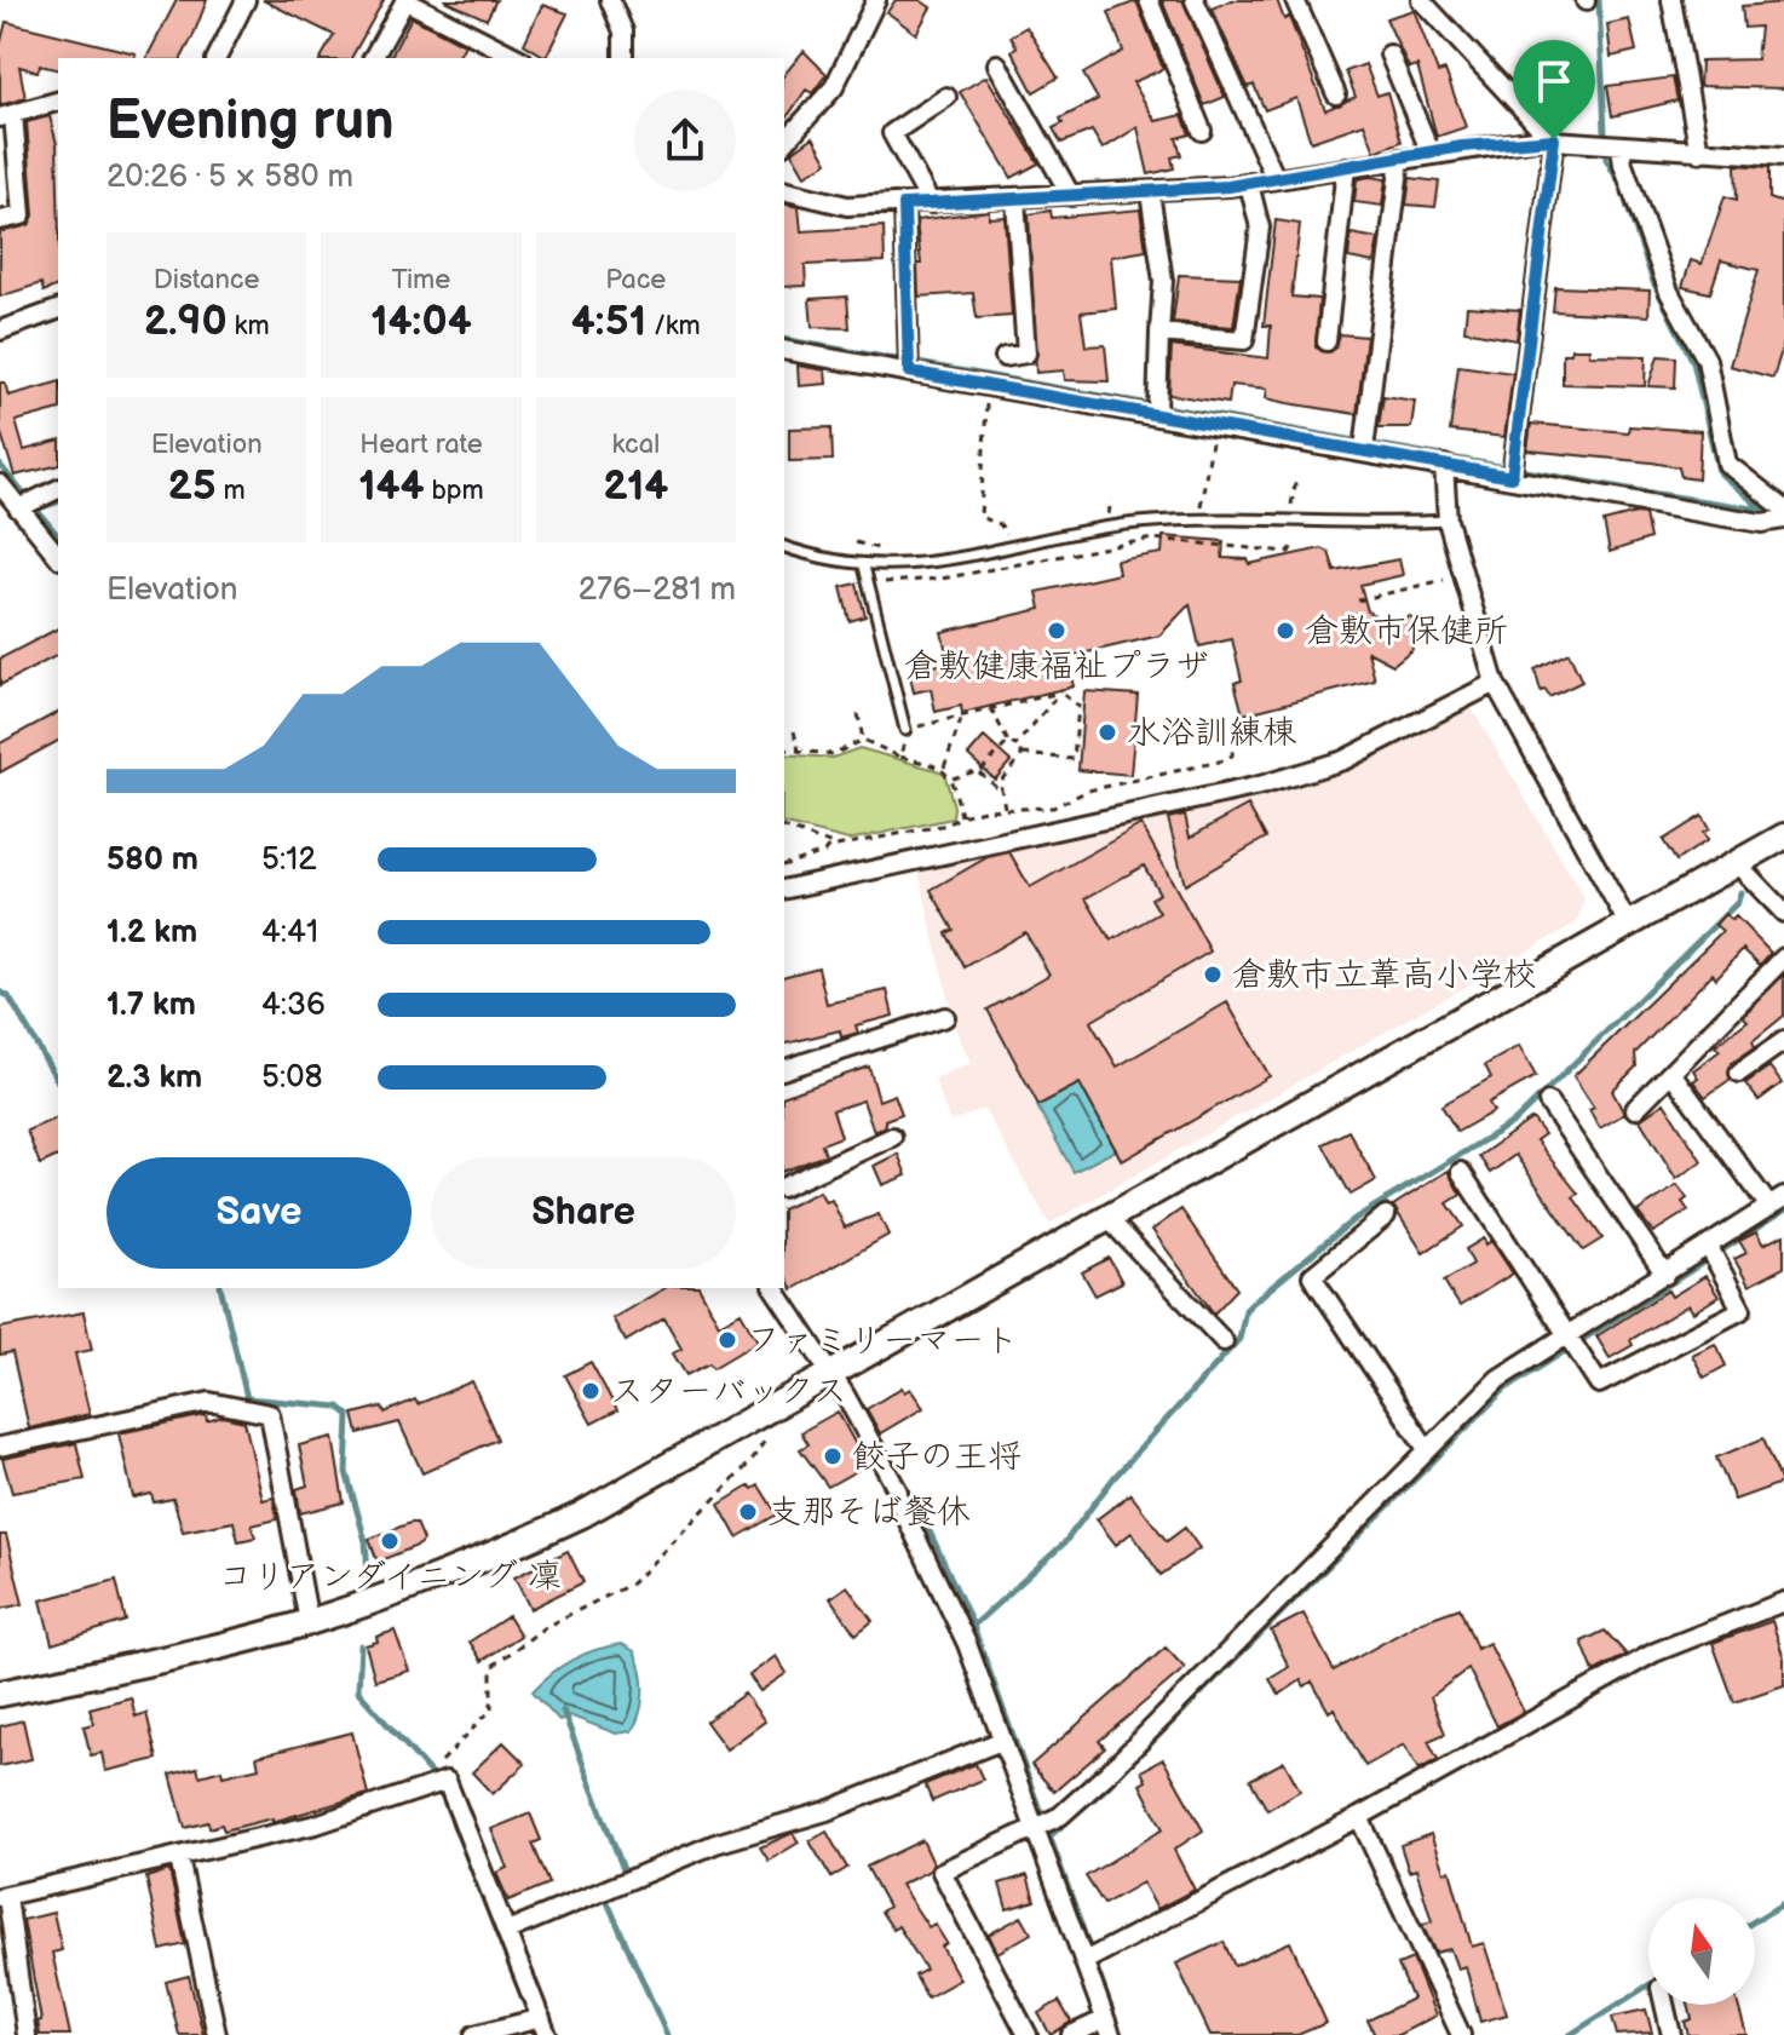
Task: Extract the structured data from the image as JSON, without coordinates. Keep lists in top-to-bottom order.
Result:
{
  "places": [
    "倉敷健康福祉プラザ",
    "倉敷市保健所",
    "水浴訓練棟",
    "倉敷市立葦高小学校",
    "ファミリーマート",
    "スターバックス",
    "餃子の王将",
    "支那そば餐休",
    "コリアンダイニング 凜"
  ],
  "north": "top",
  "page": {
    "heading": ["Evening run", "20:26 · 5 × 580 m"],
    "stats": [
      ["Distance", "2.90 km"],
      ["Time", "14:04"],
      ["Pace", "4:51 /km"],
      ["Elevation", "25 m"],
      ["Heart rate", "144 bpm"],
      ["kcal", "214"]
    ],
    "chart": ["Elevation", "276–281 m"],
    "list": [
      {
        "name": "580 m",
        "note": "5:12"
      },
      {
        "name": "1.2 km",
        "note": "4:41"
      },
      {
        "name": "1.7 km",
        "note": "4:36"
      },
      {
        "name": "2.3 km",
        "note": "5:08"
      }
    ],
    "buttons": ["Save", "Share"]
  }
}
